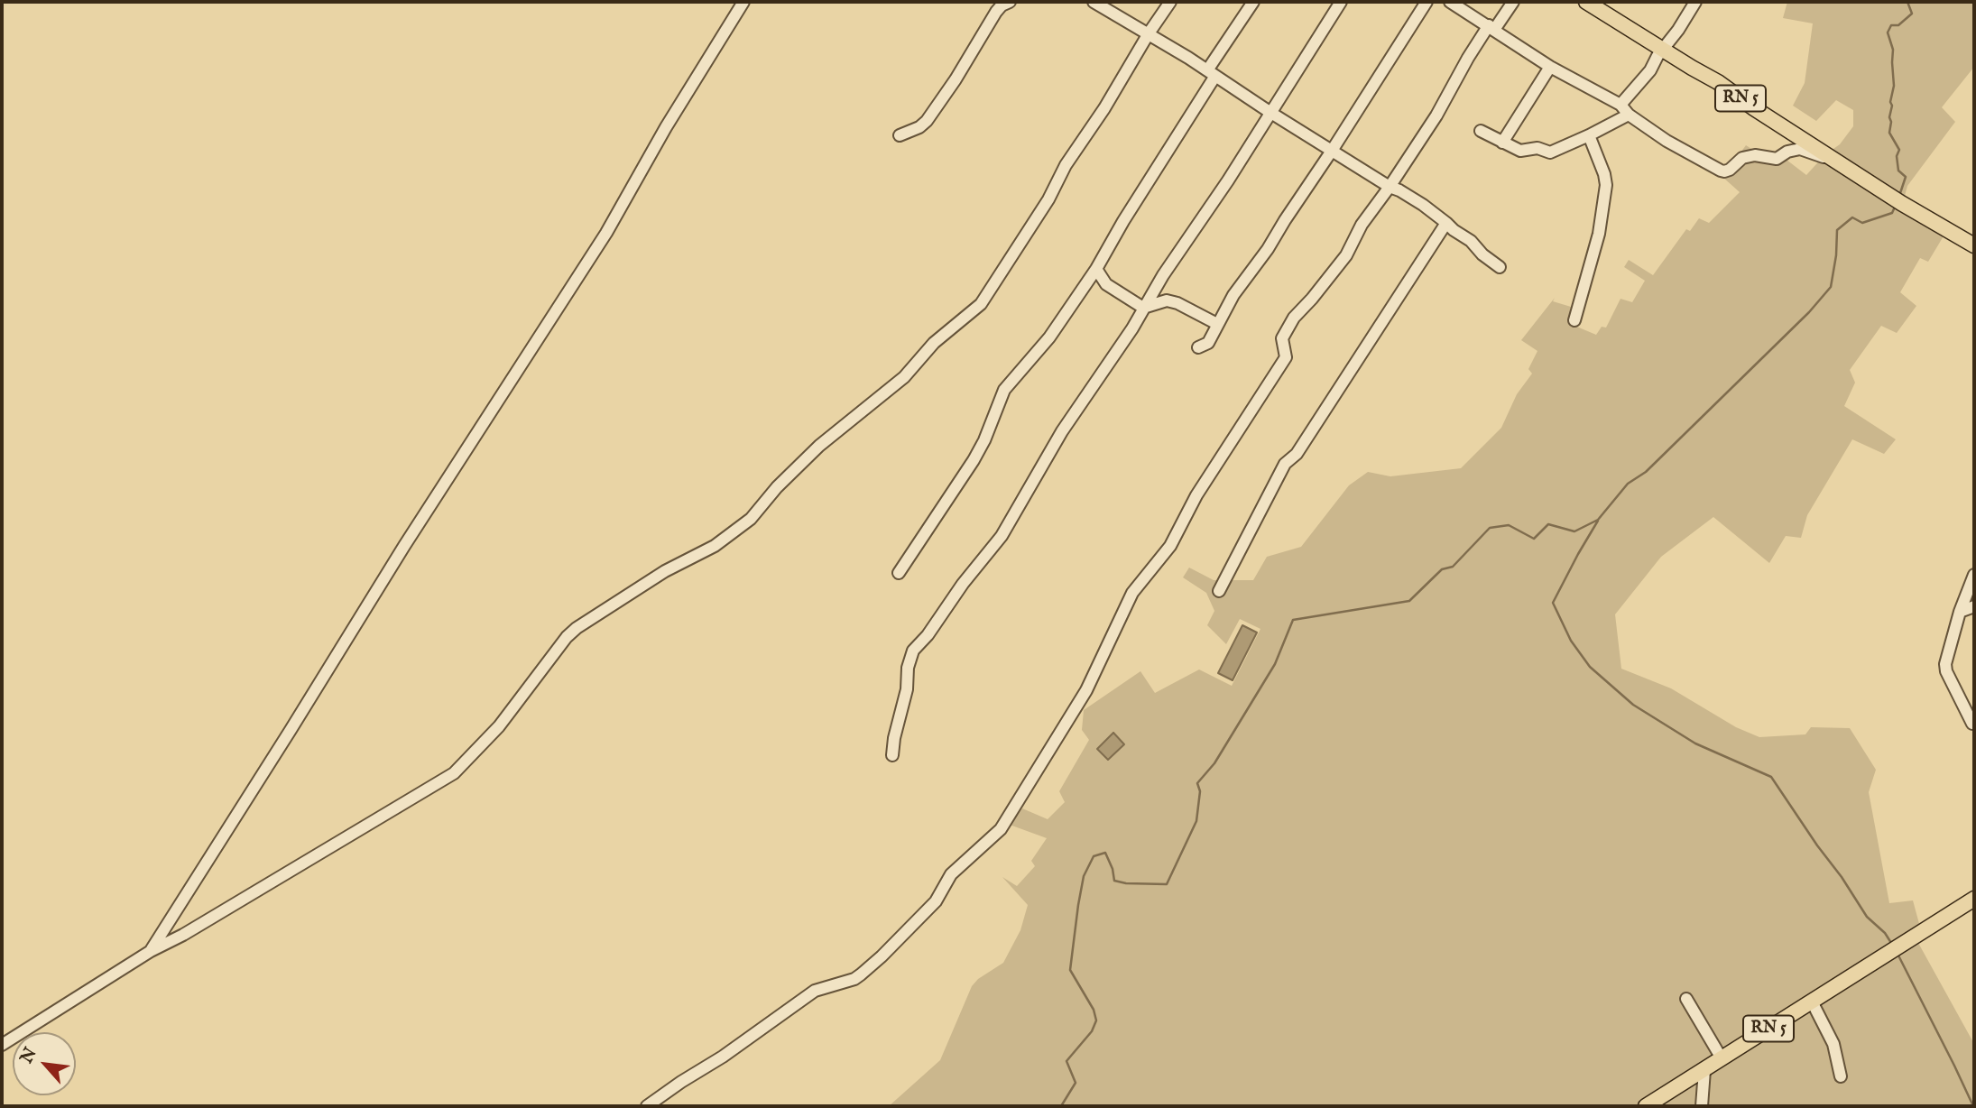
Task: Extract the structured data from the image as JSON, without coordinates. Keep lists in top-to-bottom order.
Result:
{
  "streets": {
    "main road": ["RN 5"]
  },
  "north": "top left"
}
